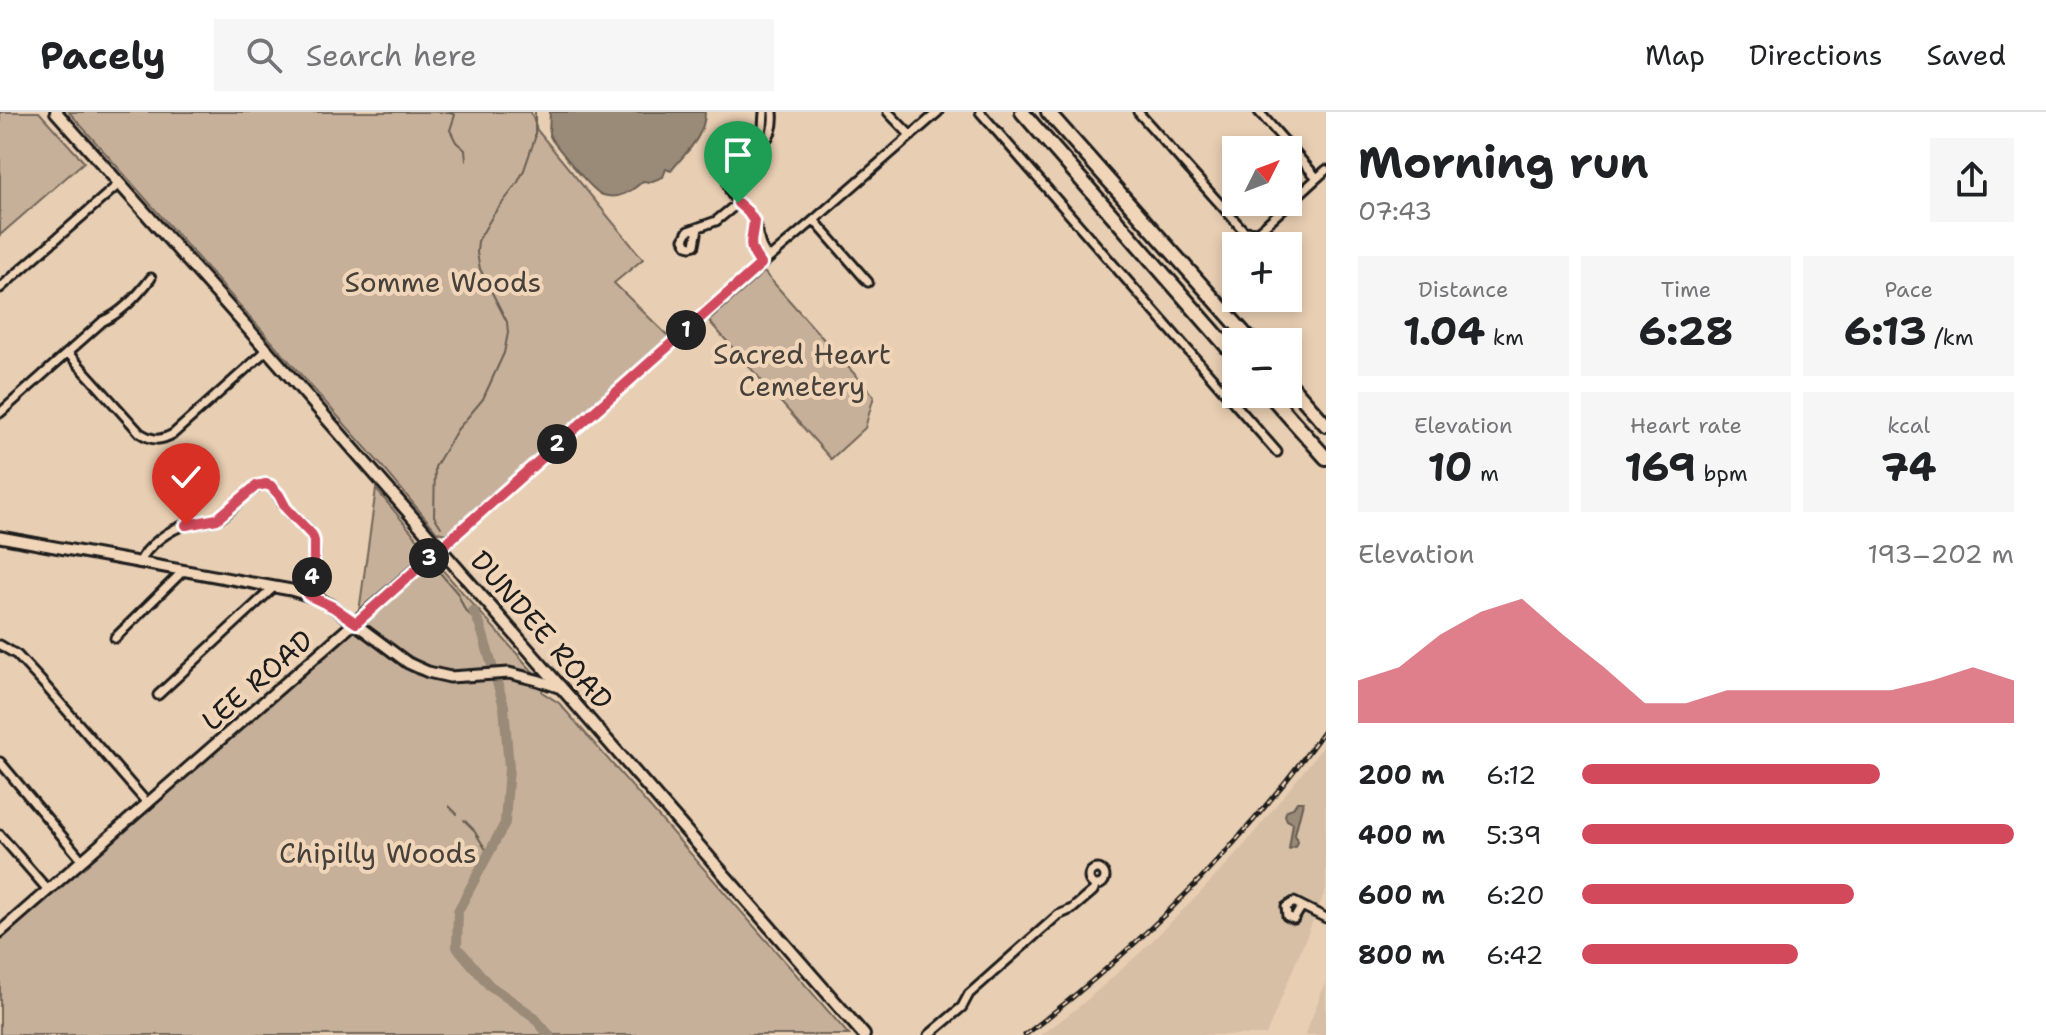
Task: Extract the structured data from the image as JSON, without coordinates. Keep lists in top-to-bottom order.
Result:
{
  "streets": {
    "main road": ["DUNDEE ROAD", "LEE ROAD"]
  },
  "crossings": [
    ["DUNDEE ROAD", "LEE ROAD"]
  ],
  "parks": ["Somme Woods", "Sacred Heart Cemetery", "Chipilly Woods"],
  "north": "top right",
  "page": {
    "header": "Pacely",
    "search": "Search here",
    "nav": ["Map", "Directions", "Saved"],
    "heading": ["Morning run", "07:43"],
    "map_buttons": ["+", "−"],
    "stats": [
      ["Distance", "1.04 km"],
      ["Time", "6:28"],
      ["Pace", "6:13 /km"],
      ["Elevation", "10 m"],
      ["Heart rate", "169 bpm"],
      ["kcal", "74"]
    ],
    "pins": [
      "1",
      "2",
      "3",
      "4"
    ],
    "chart": ["Elevation", "193–202 m"],
    "list": [
      {
        "name": "200 m",
        "note": "6:12"
      },
      {
        "name": "400 m",
        "note": "5:39"
      },
      {
        "name": "600 m",
        "note": "6:20"
      },
      {
        "name": "800 m",
        "note": "6:42"
      }
    ]
  }
}
